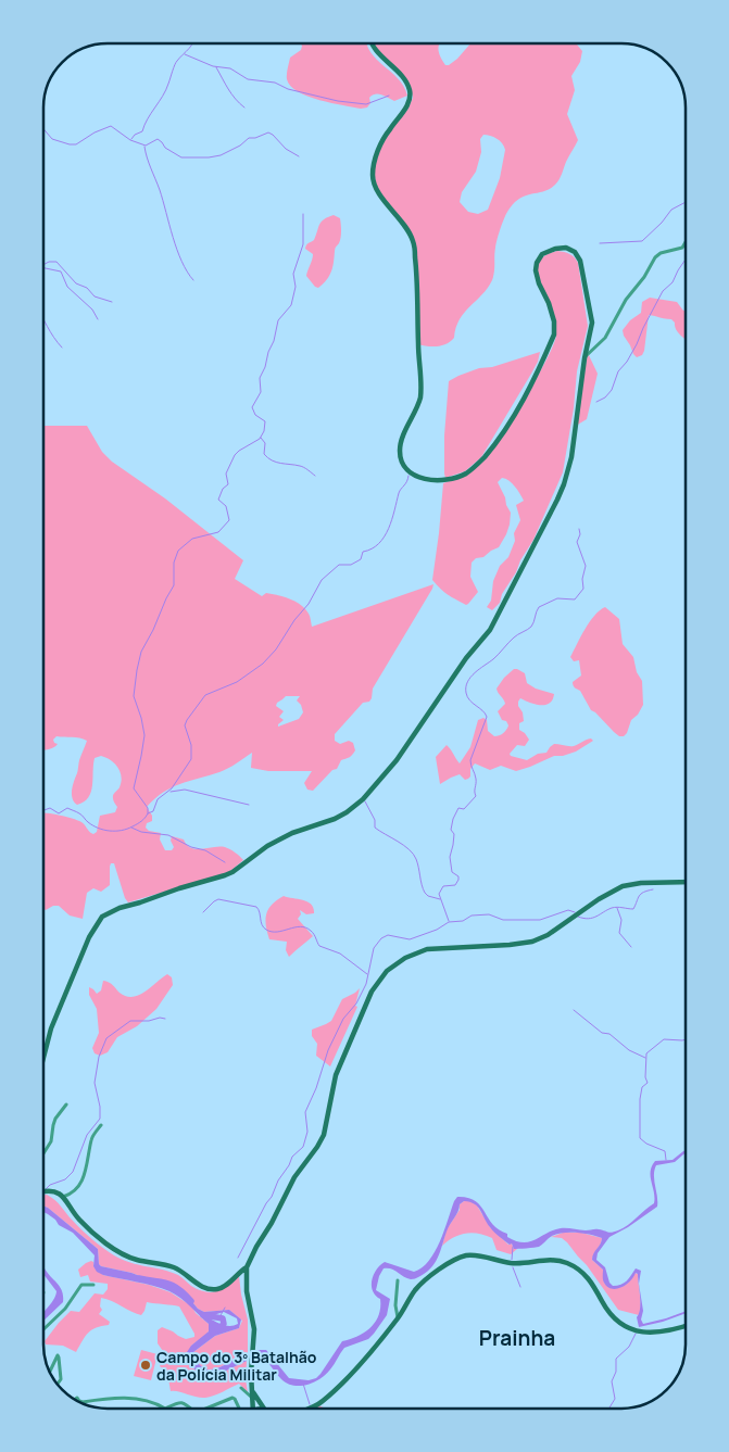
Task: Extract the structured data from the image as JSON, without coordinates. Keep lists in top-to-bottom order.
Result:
{
  "districts": ["Prainha"],
  "places": ["Campo do 3º Batalhão da Polícia Militar"]
}
